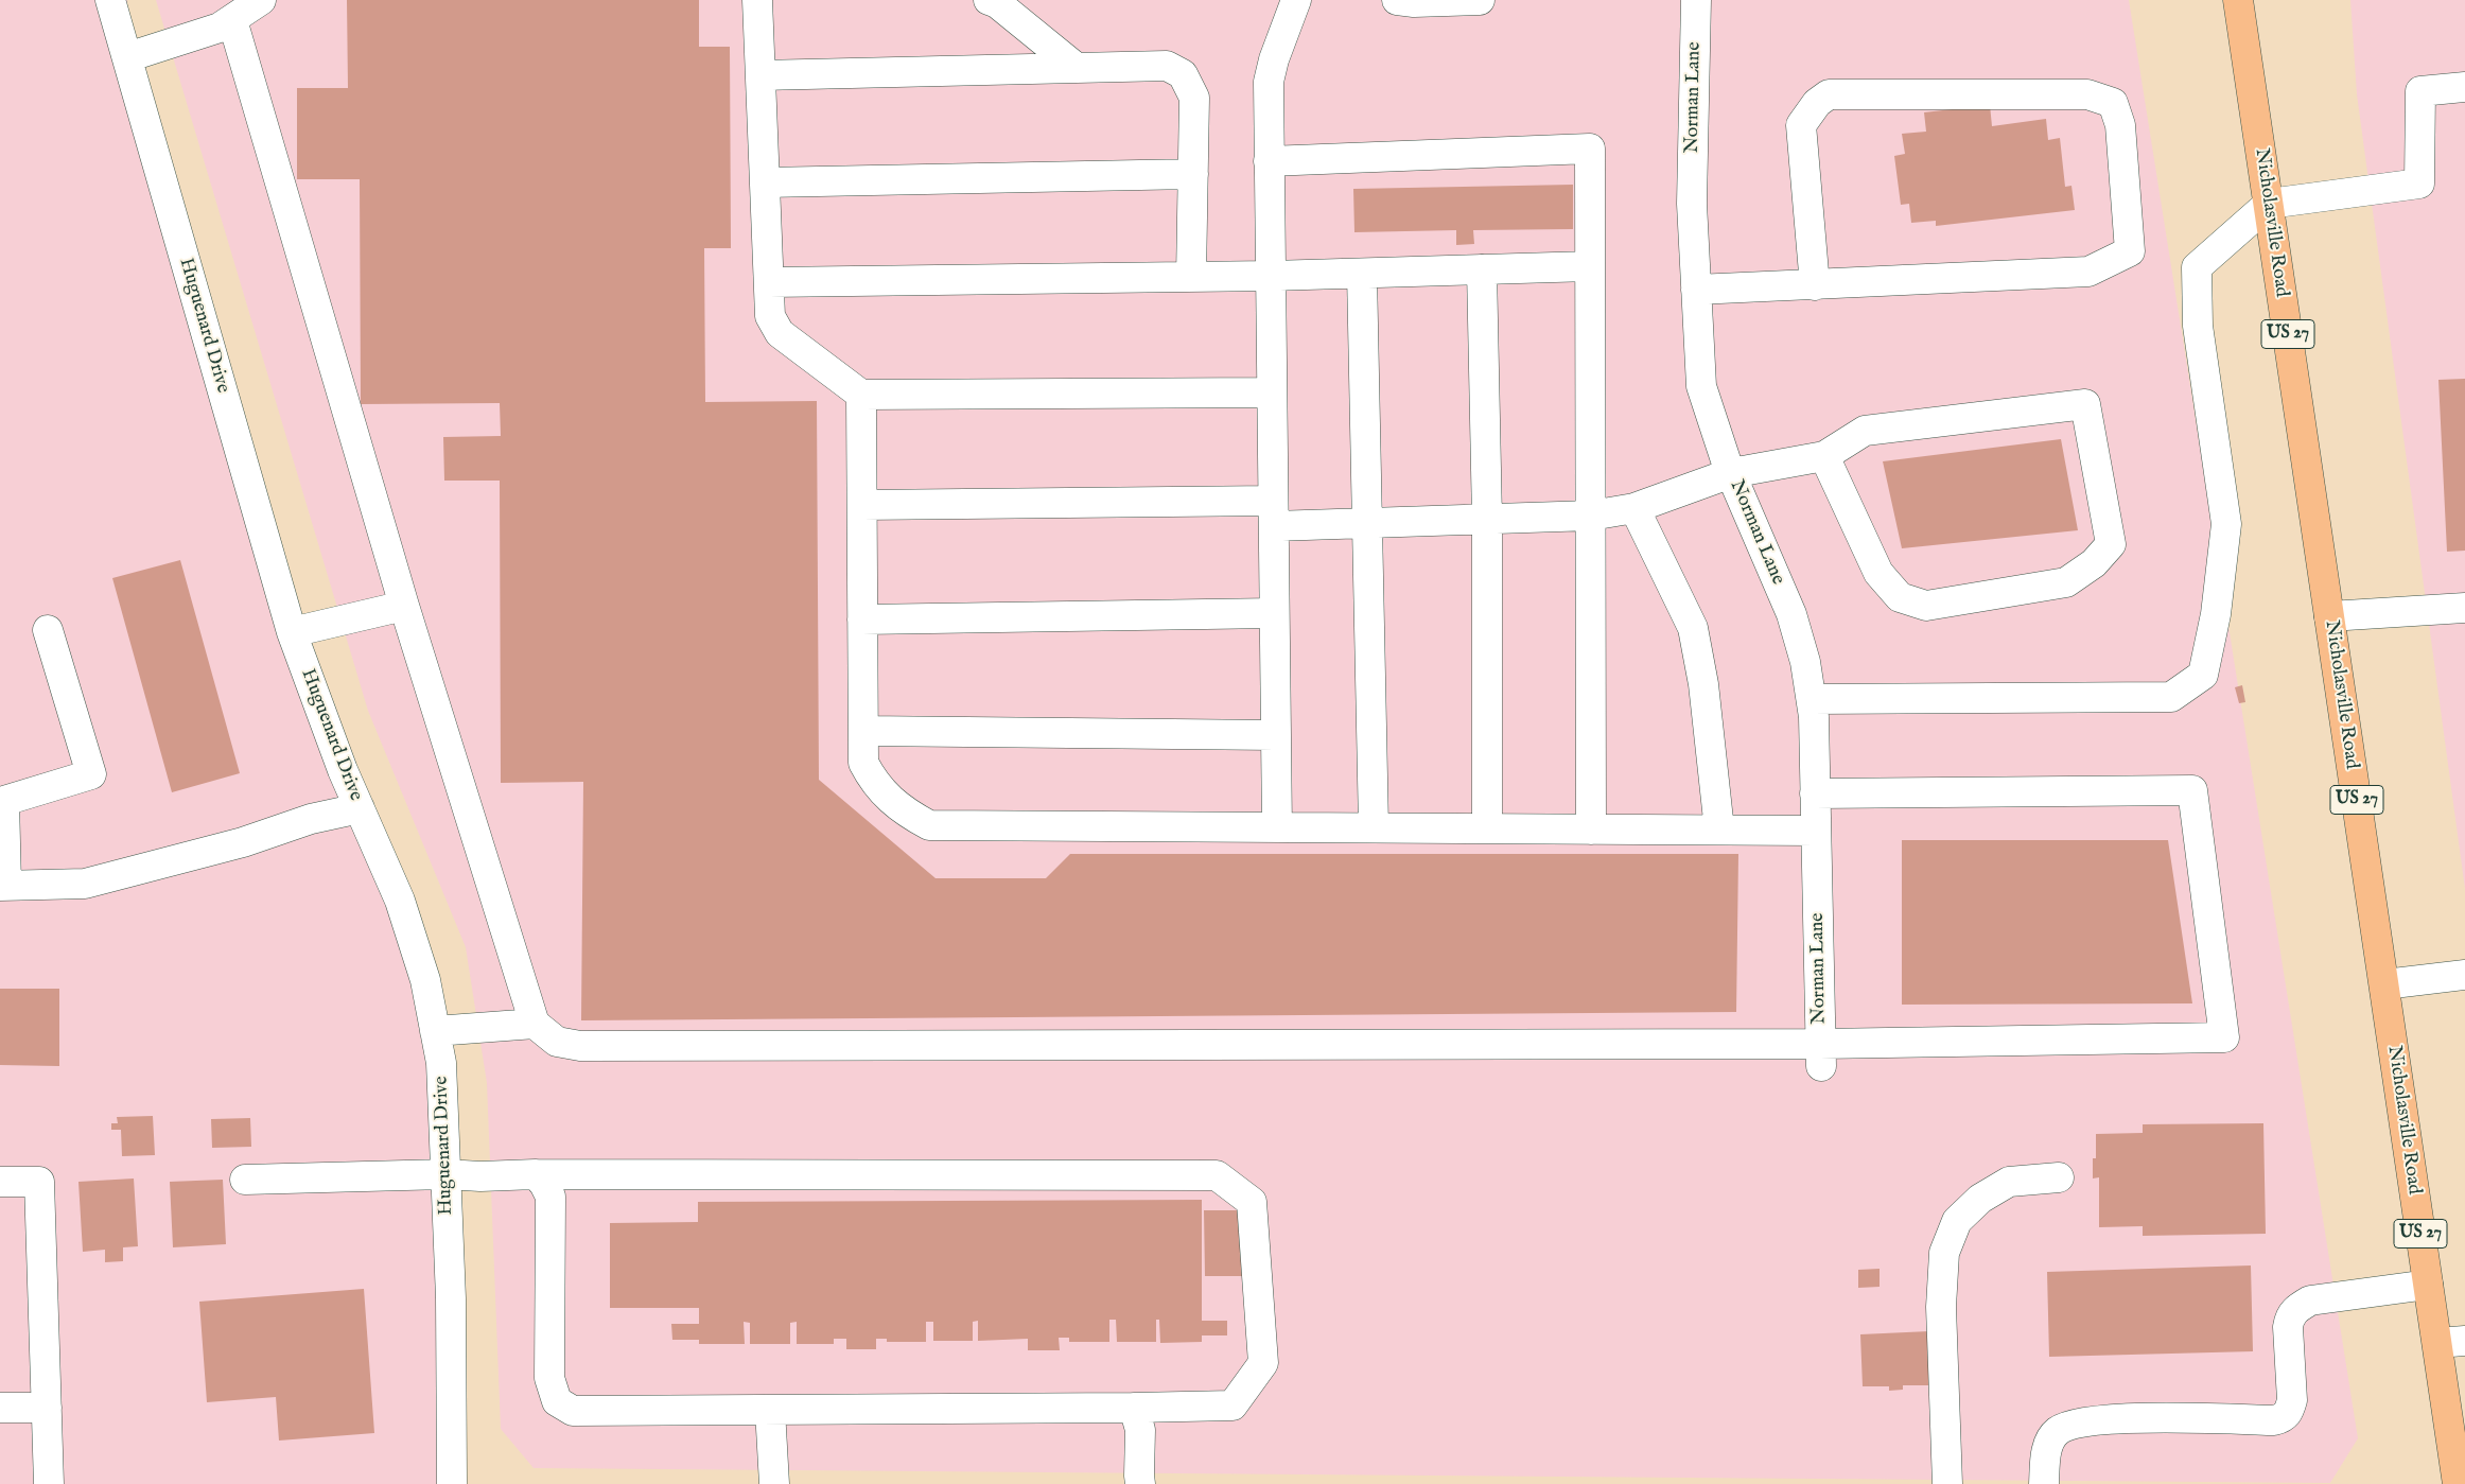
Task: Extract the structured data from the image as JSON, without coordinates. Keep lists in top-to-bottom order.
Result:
{
  "streets": {
    "main road": ["Nicholasville Road", "US 27"],
    "street": ["Norman Lane", "Huguenard Drive"]
  }
}
